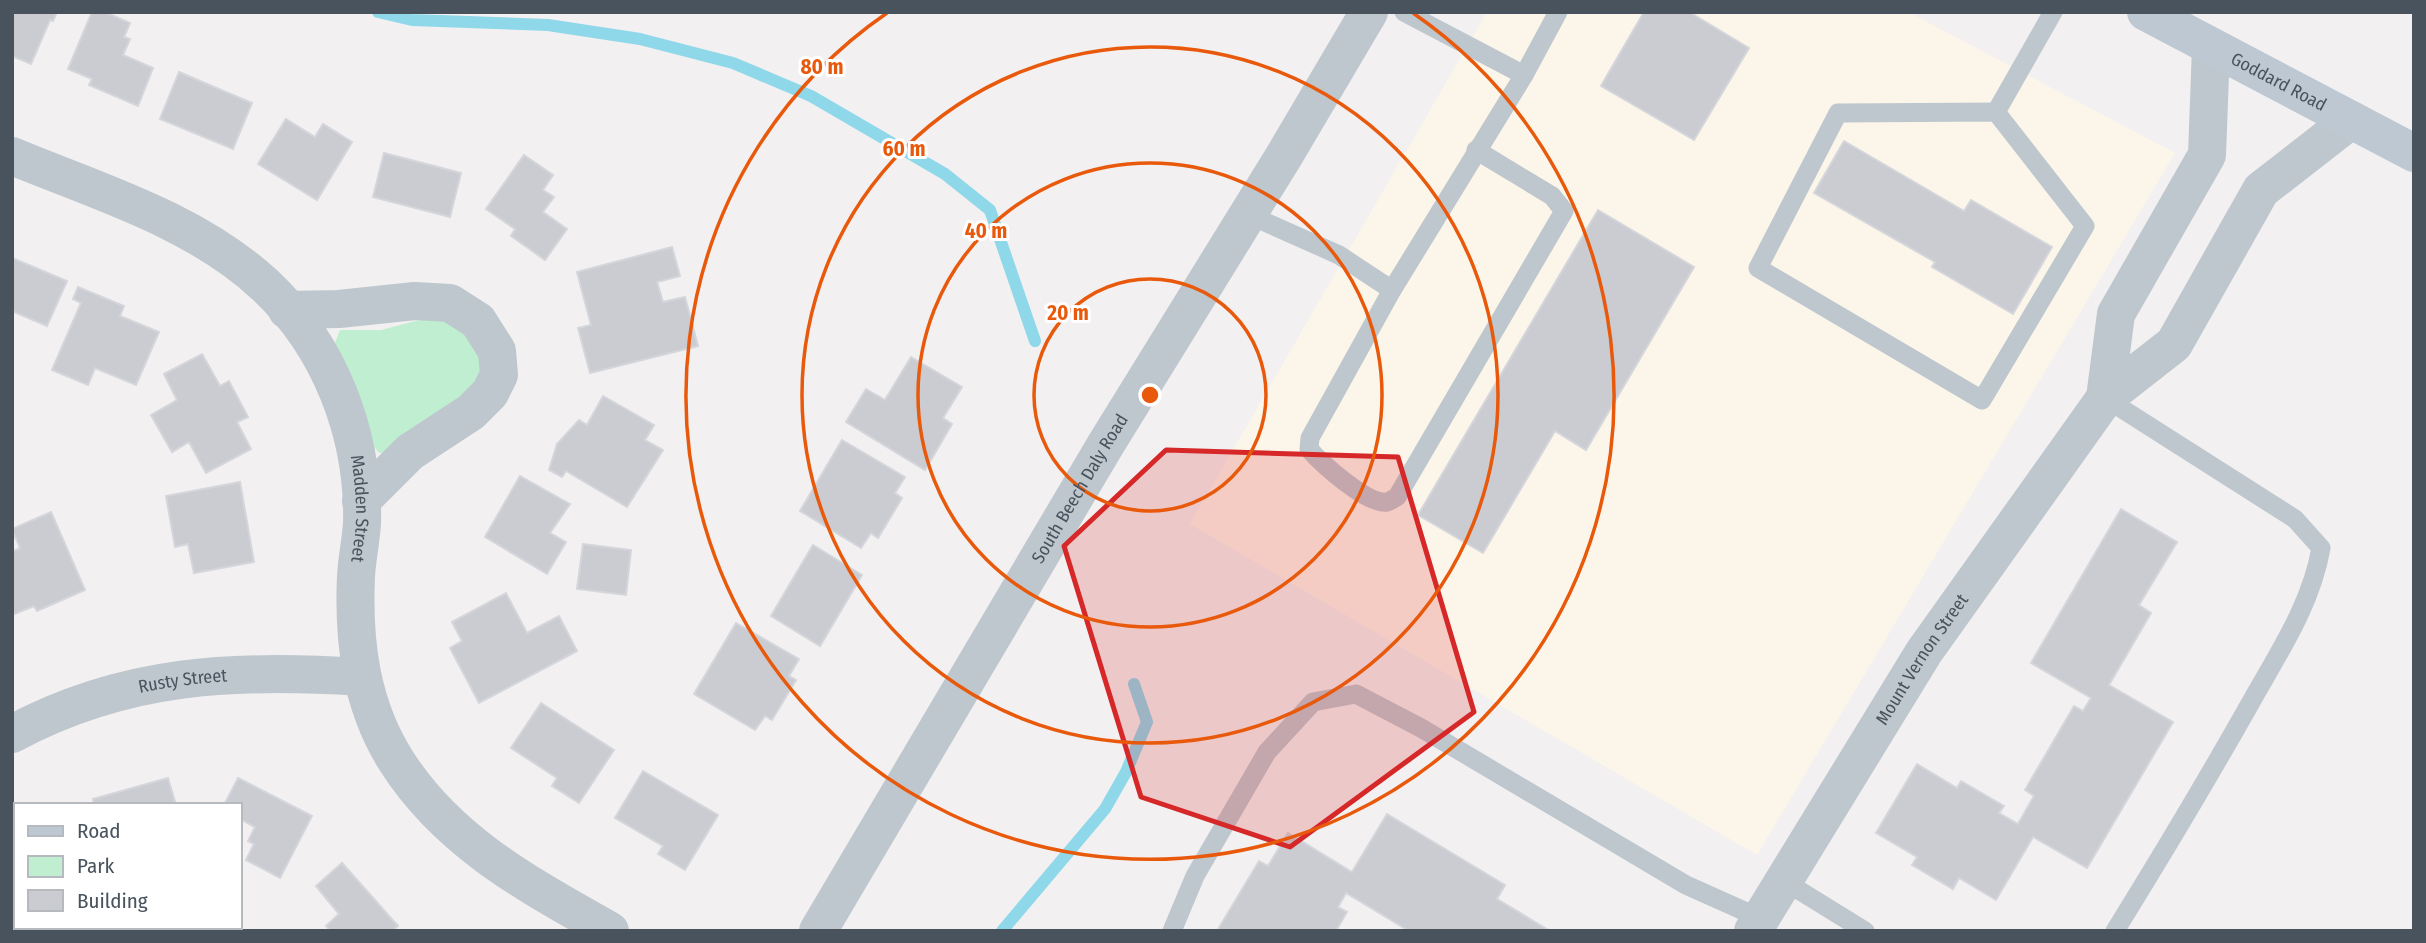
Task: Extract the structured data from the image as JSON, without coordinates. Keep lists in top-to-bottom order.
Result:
{
  "streets": {
    "main road": ["Goddard Road"],
    "street": [
      "South Beech Daly Road",
      "Madden Street",
      "Mount Vernon Street",
      "Rusty Street"
    ]
  },
  "crossings": [
    ["Goddard Road", "Mount Vernon Street"],
    ["Madden Street", "Rusty Street"]
  ],
  "legend": ["Road", "Park", "Building"],
  "rings": [
    "80 m",
    "60 m",
    "40 m",
    "20 m"
  ]
}
